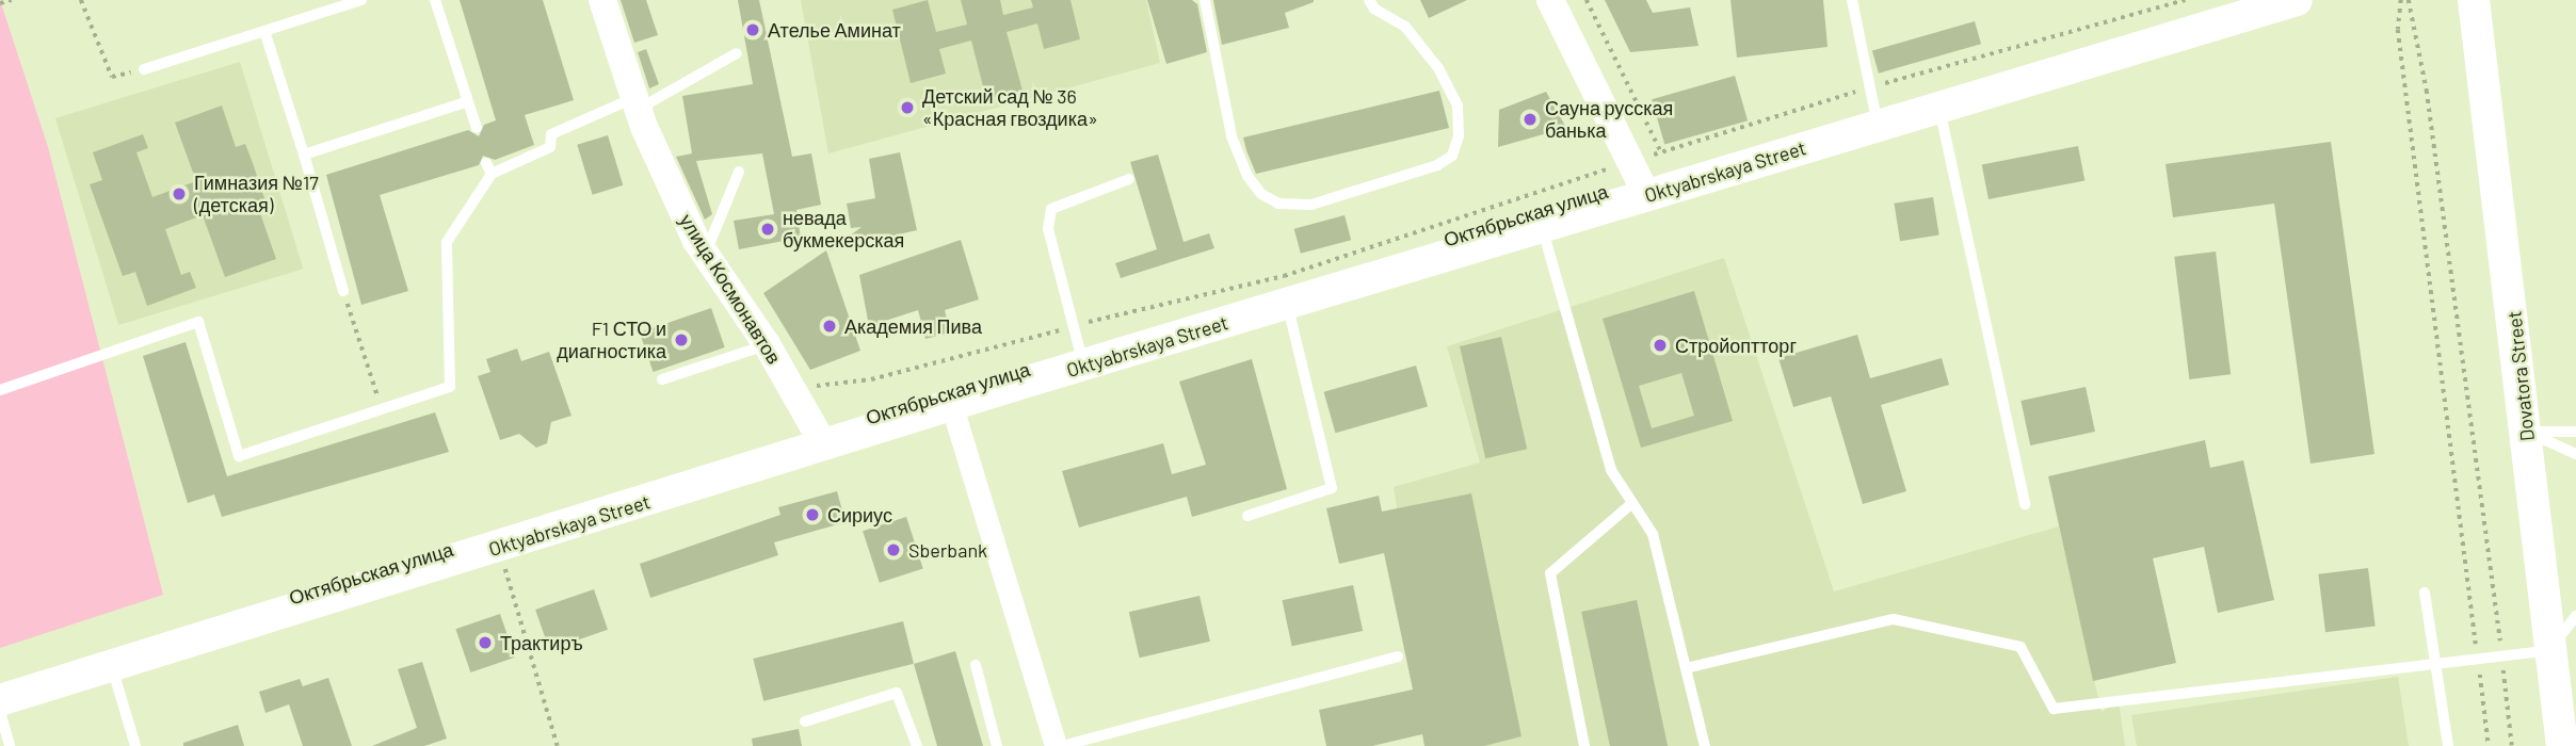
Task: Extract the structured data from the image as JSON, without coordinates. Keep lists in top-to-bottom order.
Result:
{
  "streets": {
    "main road": ["Oktyabrskaya Street", "Октябрьская улица", "Dovatora Street"],
    "street": ["улица Космонавтов"]
  },
  "crossings": [
    ["Oktyabrskaya Street", "Октябрьская улица"],
    ["Oktyabrskaya Street", "улица Космонавтов"],
    ["Октябрьская улица", "улица Космонавтов"]
  ],
  "places": [
    "Ателье Аминат",
    "Детский сад № 36 «Красная гвоздика»",
    "Сауна русская банька",
    "Гимназия №17 (детская)",
    "невада букмекерская",
    "Академия Пива",
    "F1 СТО и диагностика",
    "Стройоптторг",
    "Сириус",
    "Sberbank",
    "Трактиръ"
  ]
}
